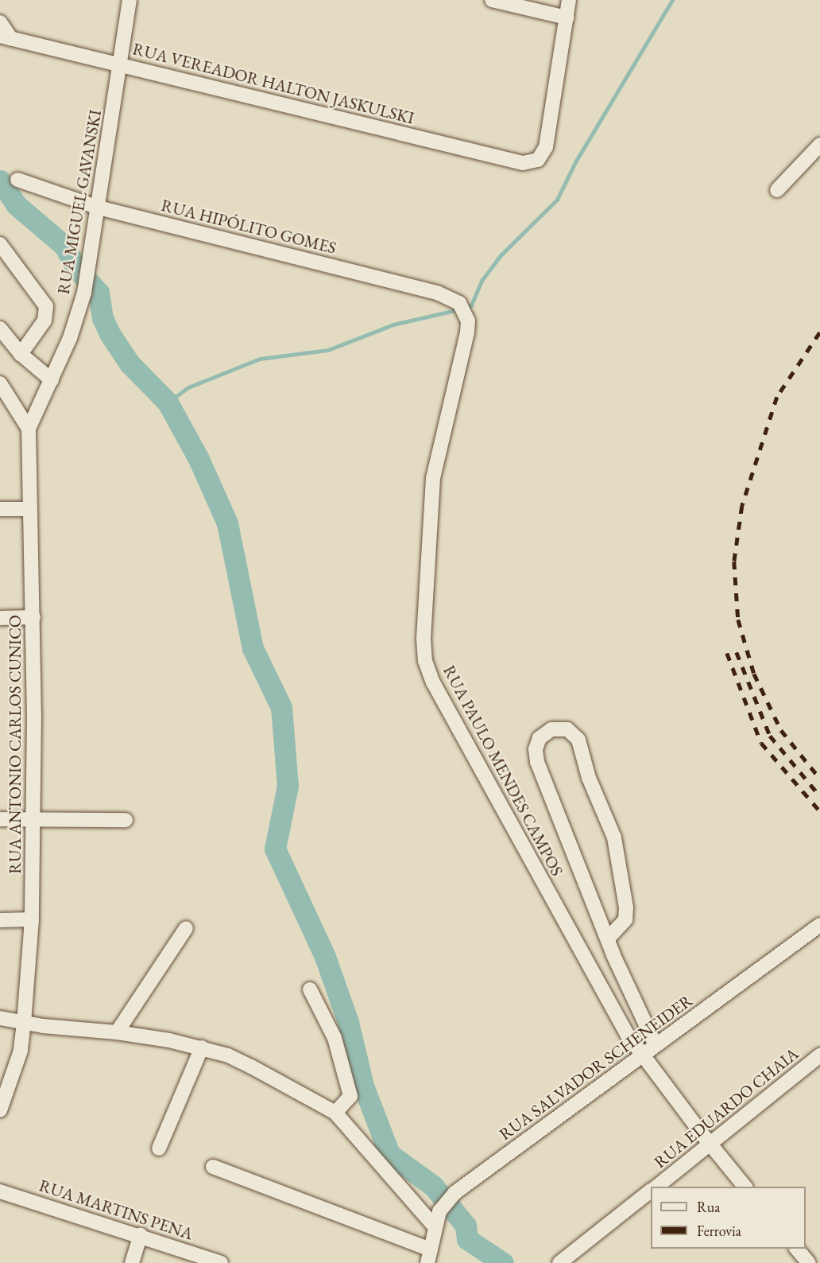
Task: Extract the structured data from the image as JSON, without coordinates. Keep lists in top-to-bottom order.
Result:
{
  "streets": {
    "street": [
      "RUA VEREADOR HALTON JASKULSKI",
      "RUA MIGUEL GAVANSKI",
      "RUA HIPÓLITO GOMES",
      "RUA ANTONIO CARLOS CUNICO",
      "RUA PAULO MENDES CAMPOS",
      "RUA SALVADOR SCHENEIDER",
      "RUA EDUARDO CHAIA",
      "RUA MARTINS PENA"
    ]
  },
  "crossings": [
    ["RUA VEREADOR HALTON JASKULSKI", "RUA MIGUEL GAVANSKI"],
    ["RUA MIGUEL GAVANSKI", "RUA HIPÓLITO GOMES"],
    ["RUA MIGUEL GAVANSKI", "RUA ANTONIO CARLOS CUNICO"],
    ["RUA HIPÓLITO GOMES", "RUA PAULO MENDES CAMPOS"],
    ["RUA PAULO MENDES CAMPOS", "RUA SALVADOR SCHENEIDER"],
    ["RUA PAULO MENDES CAMPOS", "RUA EDUARDO CHAIA"]
  ],
  "legend": ["Rua", "Ferrovia"]
}
